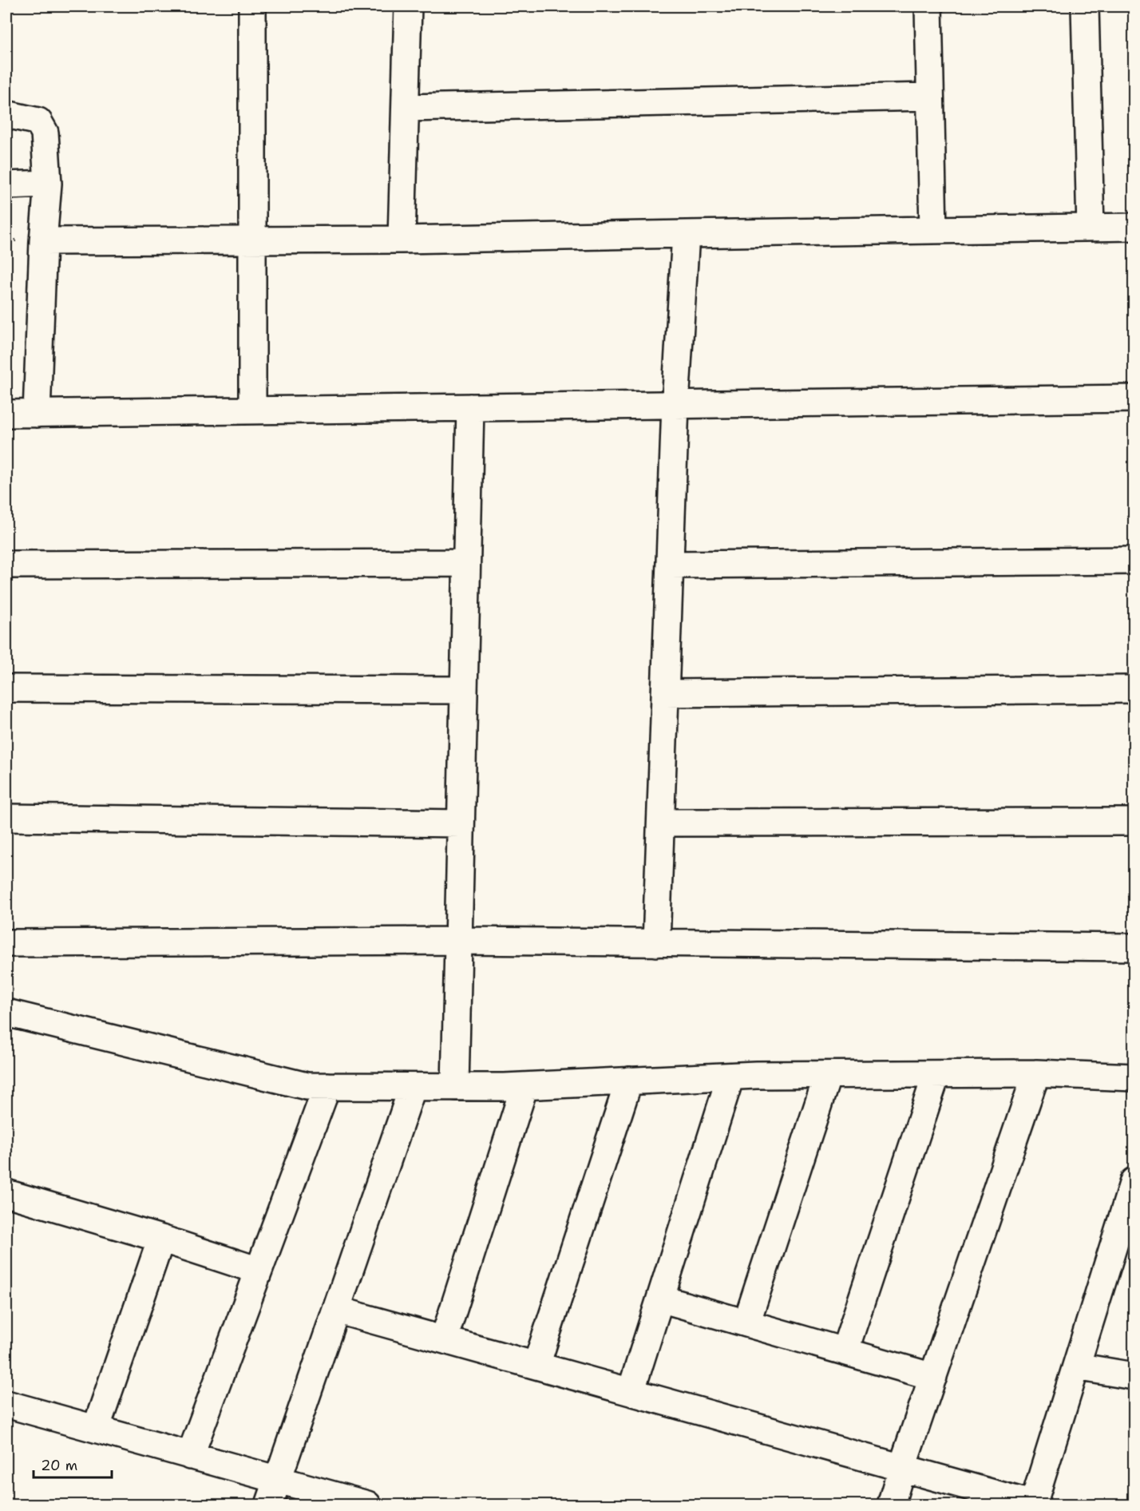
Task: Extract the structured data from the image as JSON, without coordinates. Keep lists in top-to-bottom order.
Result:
{
  "scale_bar": "20 m"
}
